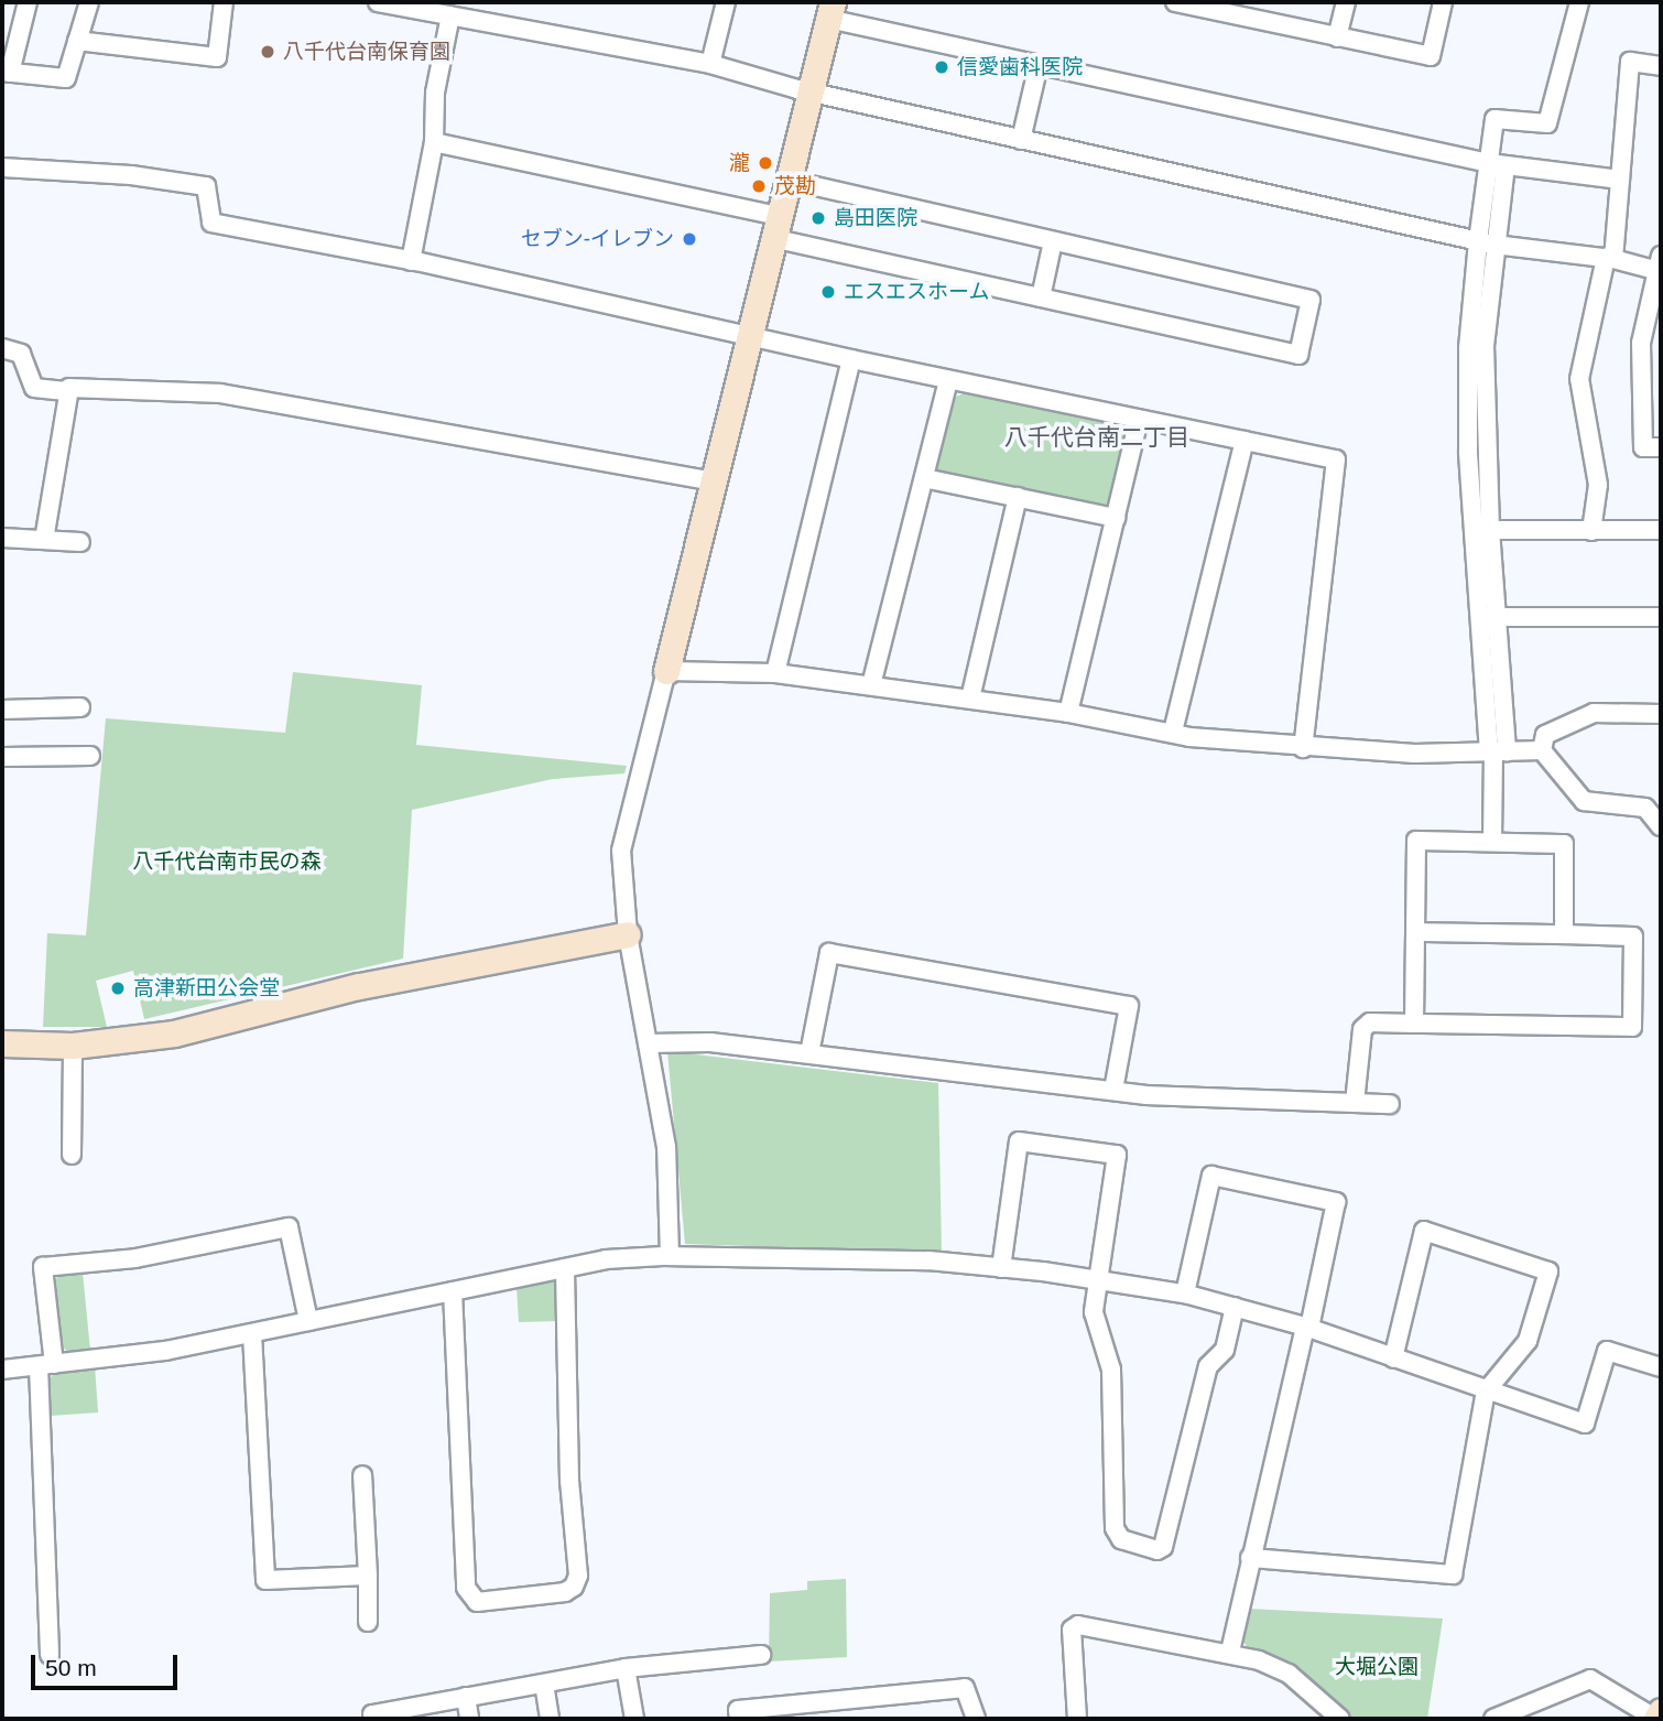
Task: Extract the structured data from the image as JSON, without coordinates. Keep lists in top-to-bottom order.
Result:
{
  "districts": ["八千代台南二丁目"],
  "parks": ["八千代台南市民の森", "大堀公園"],
  "places": [
    "八千代台南保育園",
    "信愛歯科医院",
    "瀧",
    "茂勘",
    "島田医院",
    "セブン-イレブン",
    "エスエスホーム",
    "高津新田公会堂"
  ],
  "scale_bar": "50 m"
}
